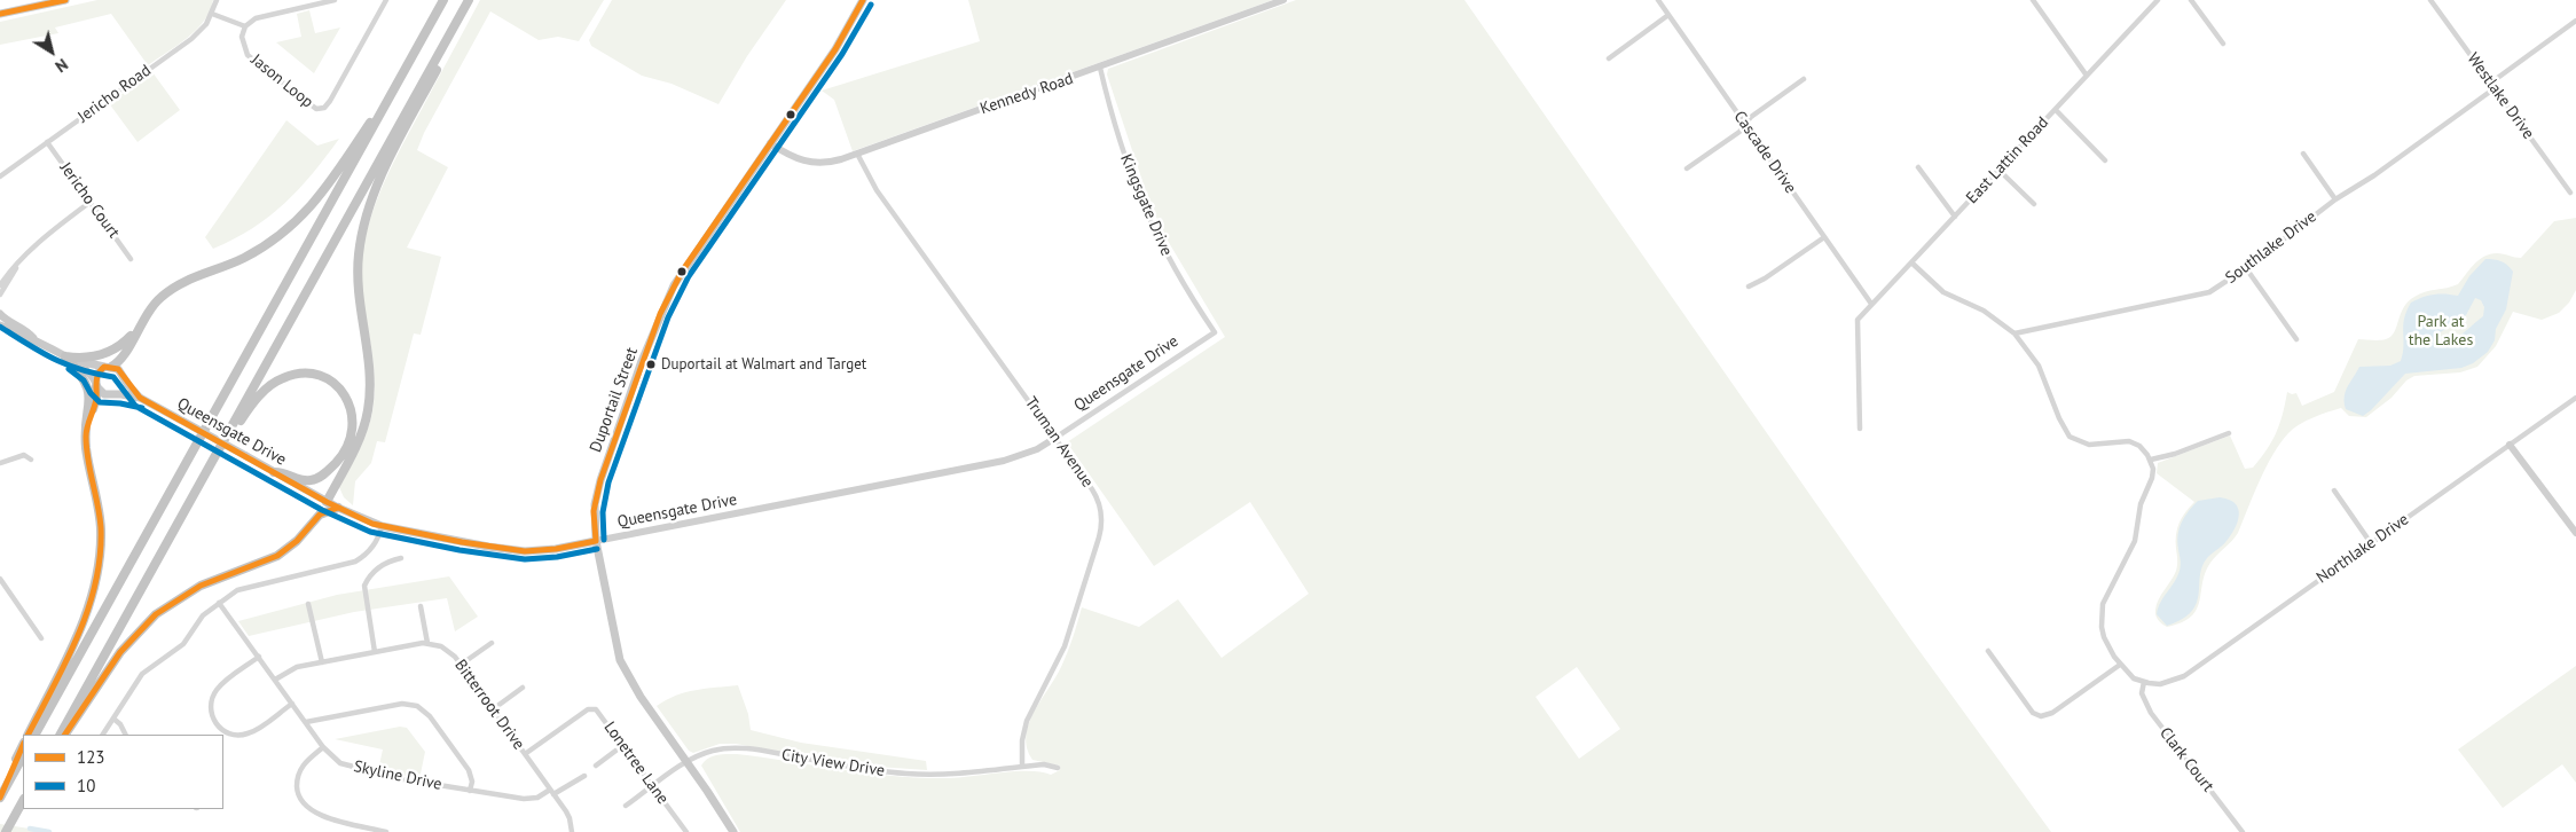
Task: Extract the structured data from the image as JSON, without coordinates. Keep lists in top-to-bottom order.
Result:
{
  "streets": {
    "main road": ["Queensgate Drive", "Duportail Street"],
    "street": [
      "Jason Loop",
      "Jericho Road",
      "Kennedy Road",
      "Westlake Drive",
      "Cascade Drive",
      "East Lattin Road",
      "Jericho Court",
      "Kingsgate Drive",
      "Southlake Drive",
      "Truman Avenue",
      "Northlake Drive",
      "Bitterroot Drive",
      "Clark Court",
      "Lonetree Lane",
      "City View Drive",
      "Skyline Drive"
    ]
  },
  "crossings": [
    ["Jericho Road", "Jericho Court"],
    ["Kennedy Road", "Kingsgate Drive"],
    ["Kennedy Road", "Duportail Street"],
    ["Kennedy Road", "Truman Avenue"],
    ["Westlake Drive", "Southlake Drive"],
    ["Cascade Drive", "East Lattin Road"],
    ["Kingsgate Drive", "Queensgate Drive"],
    ["Queensgate Drive", "Duportail Street"],
    ["Queensgate Drive", "Truman Avenue"],
    ["Duportail Street", "City View Drive"],
    ["Truman Avenue", "City View Drive"],
    ["Northlake Drive", "Clark Court"],
    ["Bitterroot Drive", "Lonetree Lane"],
    ["Bitterroot Drive", "Skyline Drive"],
    ["Lonetree Lane", "City View Drive"]
  ],
  "parks": ["Park at the Lakes"],
  "places": ["Duportail at Walmart and Target"],
  "lines": ["transit line 123", "transit line 10"],
  "legend": ["123", "10"],
  "north": "bottom right"
}
